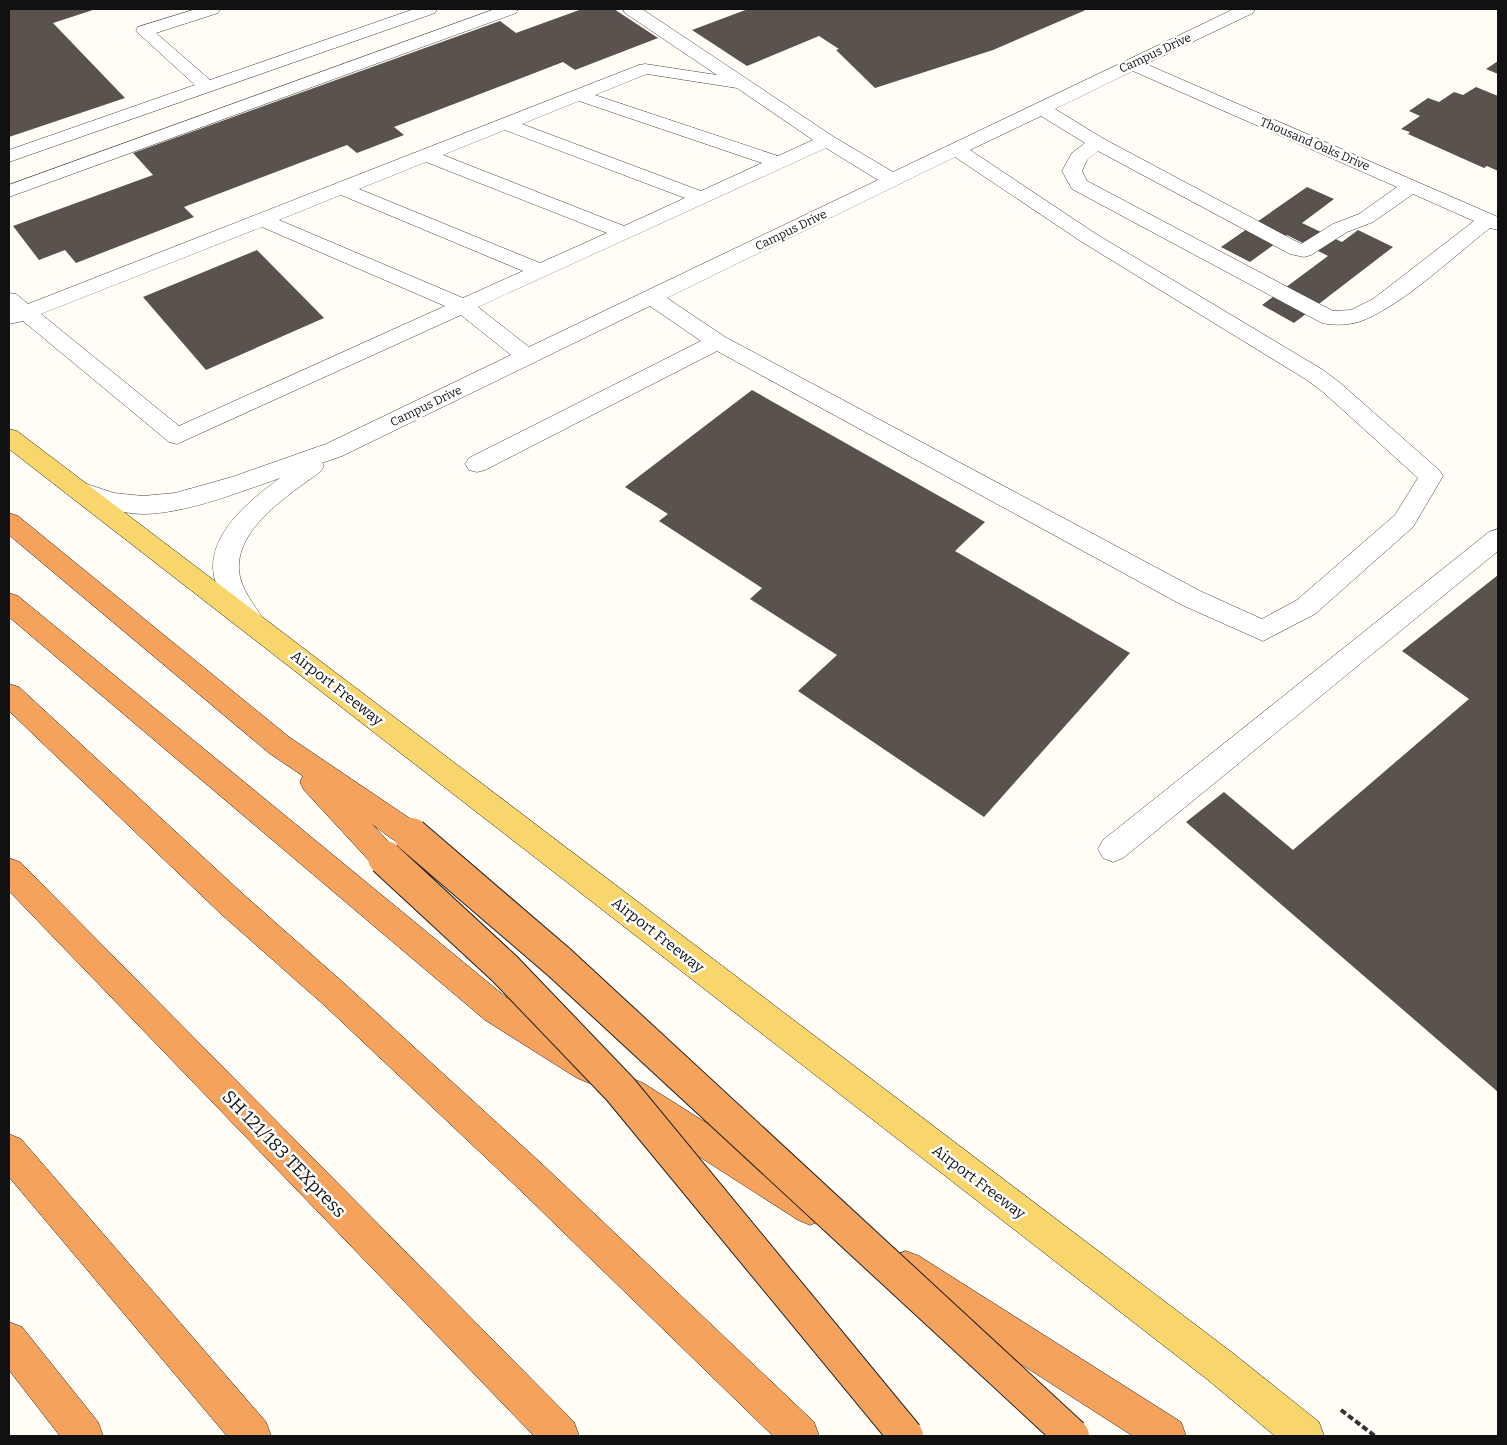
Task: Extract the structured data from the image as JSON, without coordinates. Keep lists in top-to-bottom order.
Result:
{
  "streets": {
    "highway": ["SH 121/183 TEXpress"],
    "main road": ["Airport Freeway"],
    "street": ["Campus Drive", "Thousand Oaks Drive"]
  },
  "crossings": [
    ["Campus Drive", "Thousand Oaks Drive"],
    ["Campus Drive", "Airport Freeway"]
  ]
}
